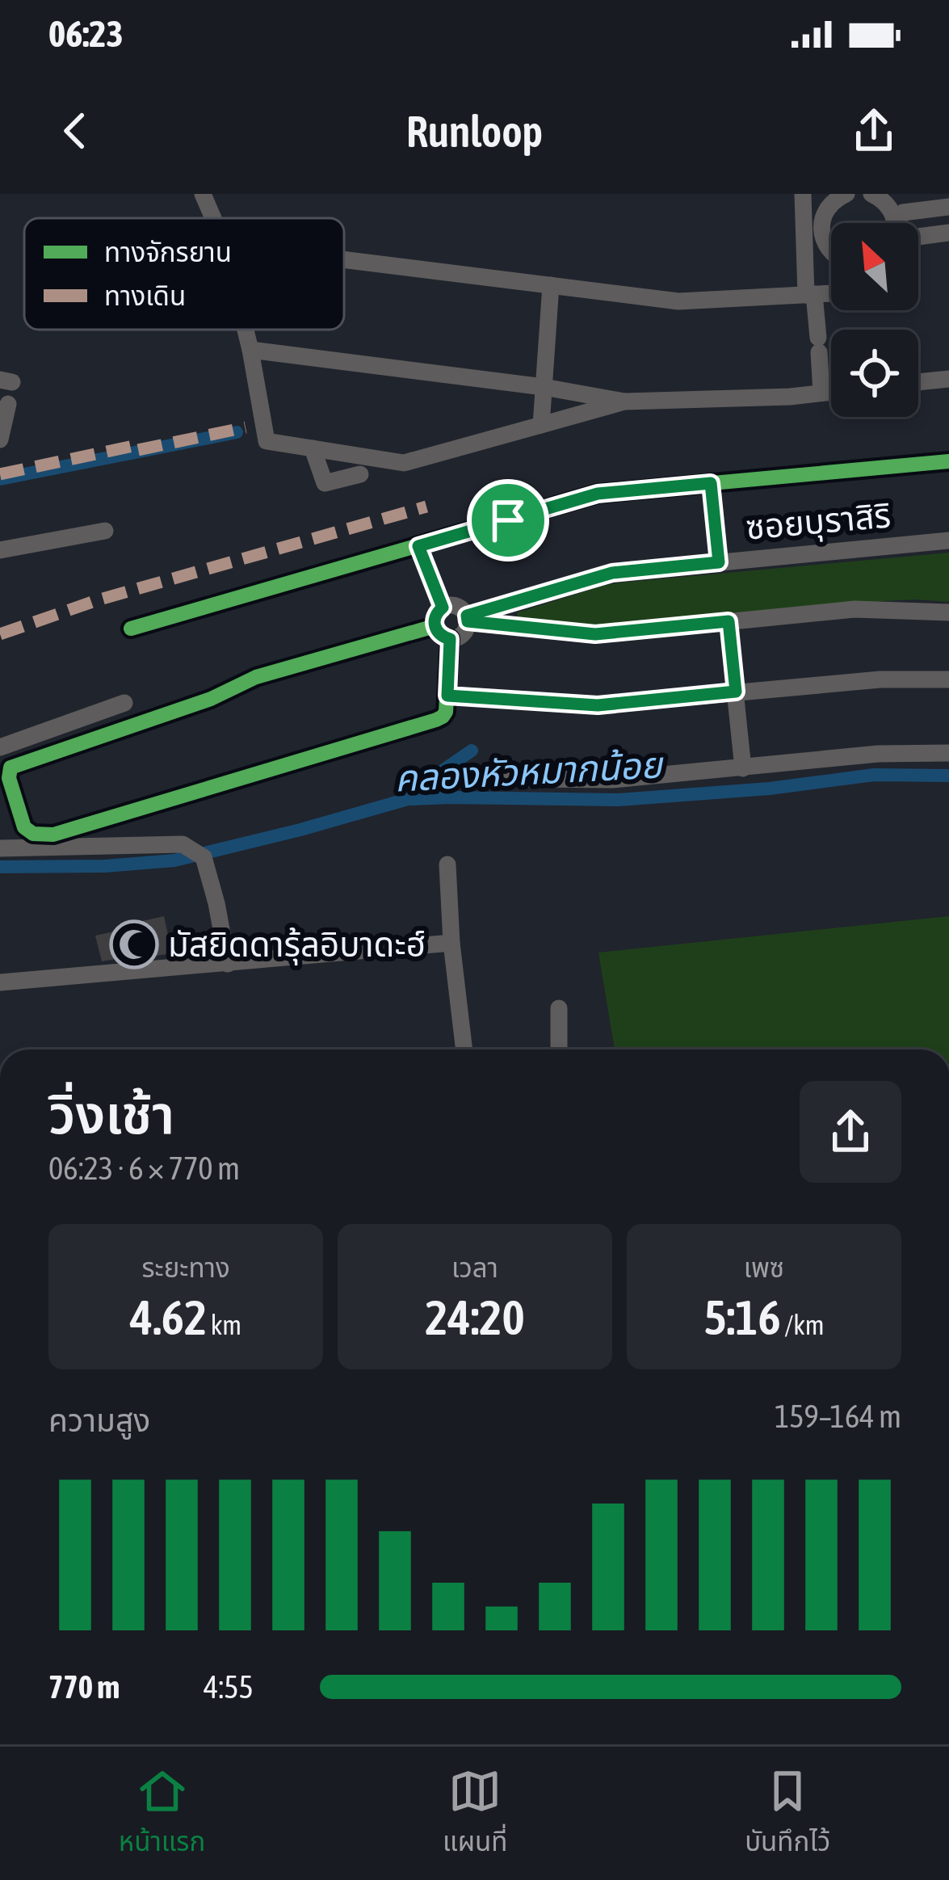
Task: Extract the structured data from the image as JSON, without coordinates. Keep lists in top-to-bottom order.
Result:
{
  "streets": {
    "street": ["ซอยบุราสิริ"]
  },
  "water": ["คลองหัวหมากน้อย"],
  "places": {
    "mosque": ["มัสยิดดารุ้ลอิบาดะฮ์"]
  },
  "legend": ["ทางจักรยาน", "ทางเดิน"],
  "north": "top left",
  "page": {
    "status": "06:23",
    "header": "Runloop",
    "heading": ["วิ่งเช้า", "06:23 · 6 × 770 m"],
    "stats": [
      ["ระยะทาง", "4.62 km"],
      ["เวลา", "24:20"],
      ["เพซ", "5:16 /km"]
    ],
    "chart": ["ความสูง", "159–164 m"],
    "list": [
      {
        "name": "770 m",
        "note": "4:55"
      }
    ],
    "tabs": ["หน้าแรก", "แผนที่", "บันทึกไว้"]
  }
}
